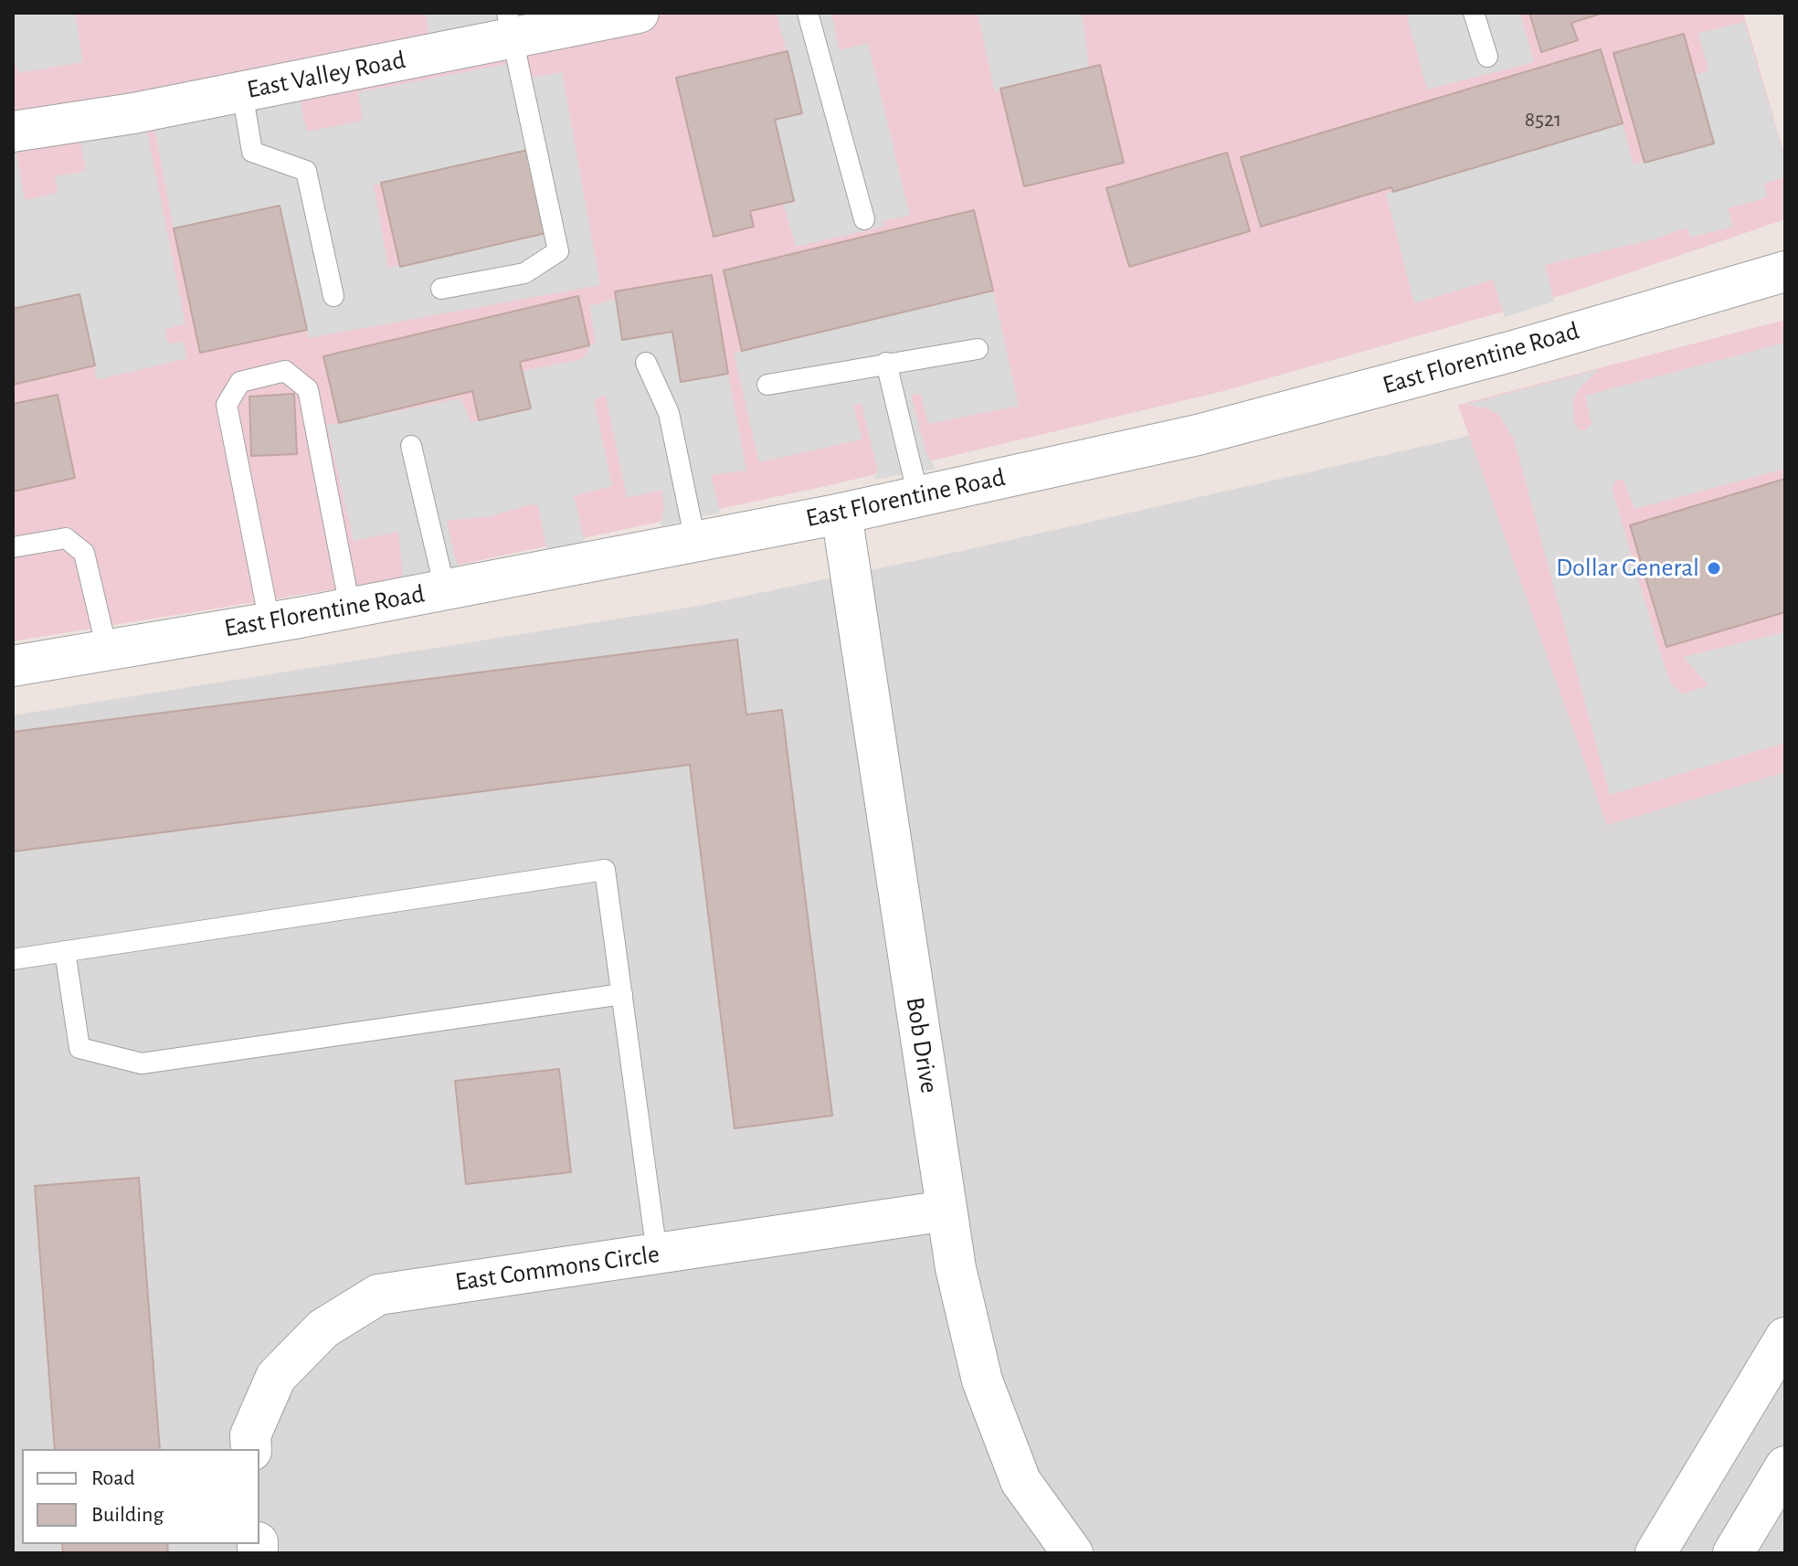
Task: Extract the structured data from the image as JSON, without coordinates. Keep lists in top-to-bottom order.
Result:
{
  "streets": {
    "street": [
      "East Valley Road",
      "East Florentine Road",
      "Bob Drive",
      "East Commons Circle"
    ]
  },
  "crossings": [
    ["East Florentine Road", "Bob Drive"],
    ["Bob Drive", "East Commons Circle"]
  ],
  "places": ["Dollar General"],
  "house_numbers": ["8521"],
  "legend": ["Road", "Building"]
}
